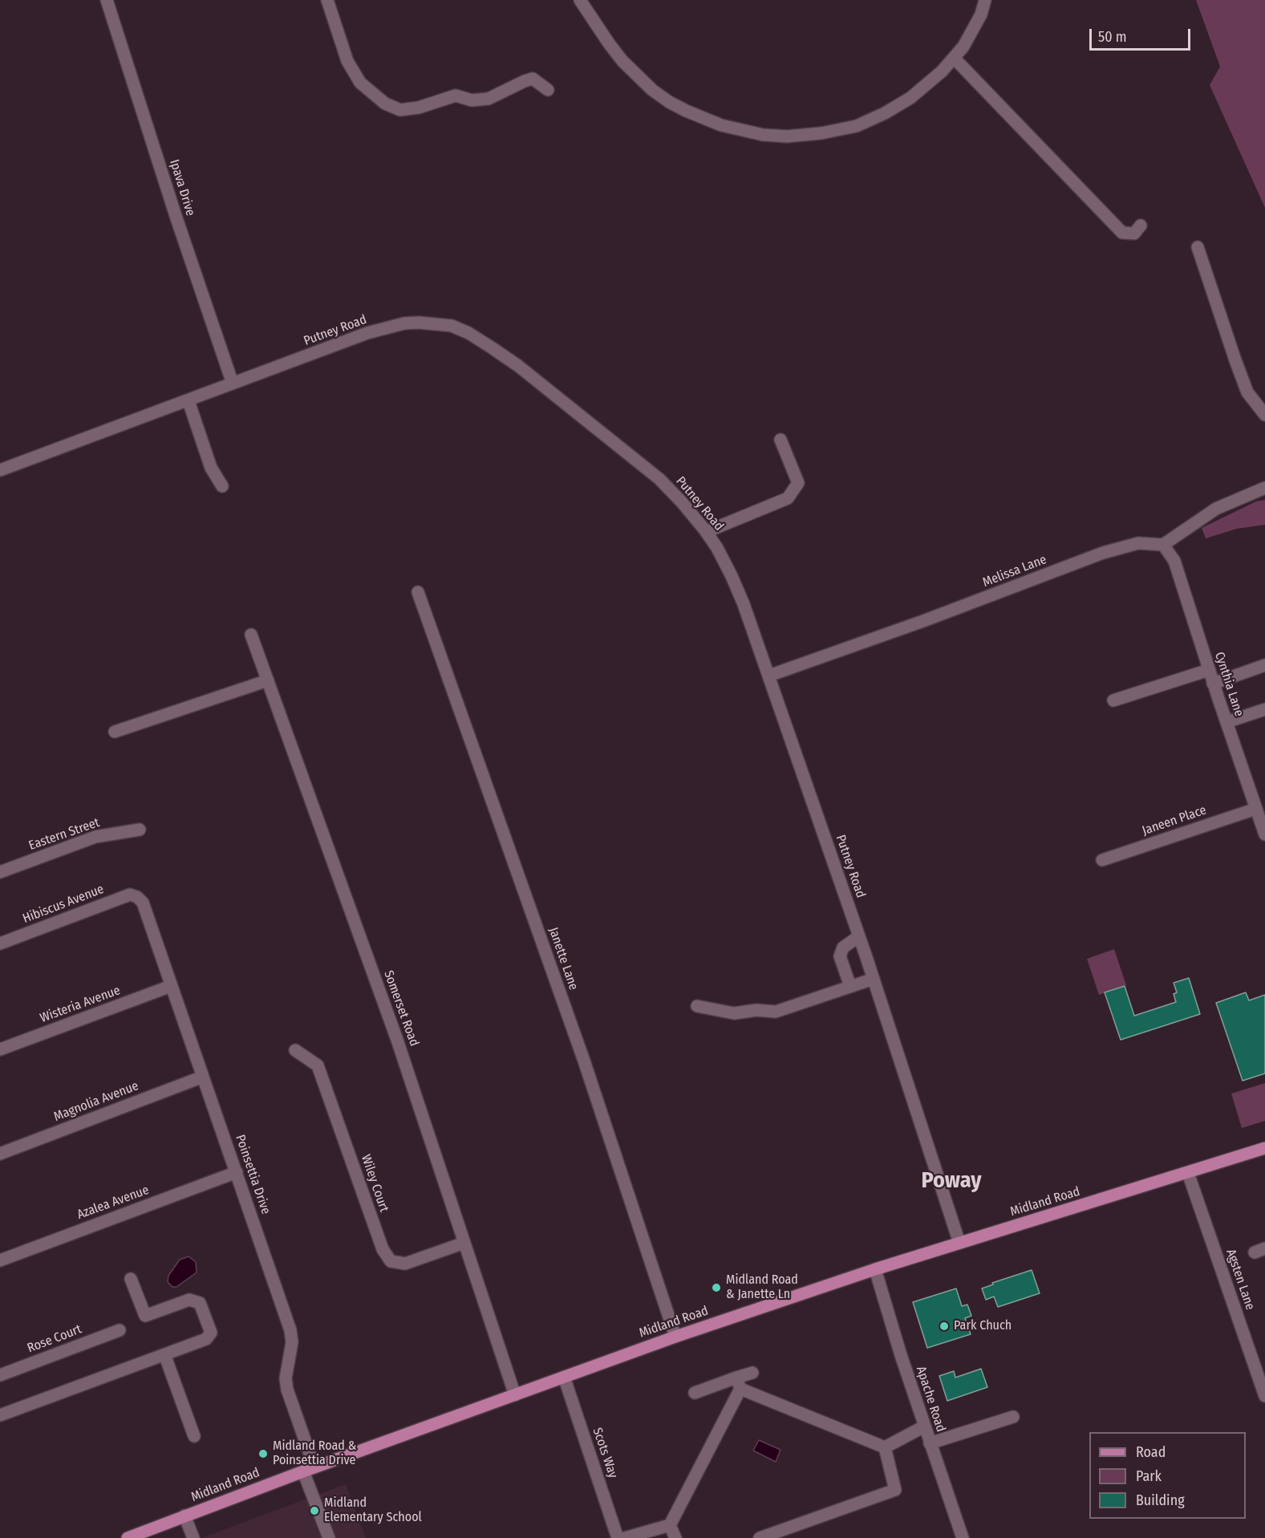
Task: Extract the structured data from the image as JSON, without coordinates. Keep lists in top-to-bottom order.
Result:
{
  "streets": {
    "main road": ["Midland Road"],
    "street": [
      "Ipava Drive",
      "Putney Road",
      "Melissa Lane",
      "Cynthia Lane",
      "Janeen Place",
      "Eastern Street",
      "Hibiscus Avenue",
      "Janette Lane",
      "Wisteria Avenue",
      "Somerset Road",
      "Magnolia Avenue",
      "Poinsettia Drive",
      "Wiley Court",
      "Azalea Avenue",
      "Agsten Lane",
      "Rose Court",
      "Apache Road",
      "Scots Way"
    ]
  },
  "crossings": [
    ["Ipava Drive", "Putney Road"],
    ["Putney Road", "Melissa Lane"],
    ["Putney Road", "Midland Road"],
    ["Melissa Lane", "Cynthia Lane"],
    ["Cynthia Lane", "Janeen Place"],
    ["Hibiscus Avenue", "Poinsettia Drive"],
    ["Janette Lane", "Midland Road"],
    ["Wisteria Avenue", "Poinsettia Drive"],
    ["Somerset Road", "Wiley Court"],
    ["Somerset Road", "Midland Road"],
    ["Magnolia Avenue", "Poinsettia Drive"],
    ["Poinsettia Drive", "Midland Road"],
    ["Poinsettia Drive", "Azalea Avenue"],
    ["Midland Road", "Agsten Lane"],
    ["Midland Road", "Apache Road"],
    ["Midland Road", "Scots Way"]
  ],
  "districts": ["Poway"],
  "places": [
    "Midland Road & Janette Ln",
    "Park Chuch",
    "Midland Road & Poinsettia Drive",
    "Midland Elementary School"
  ],
  "legend": ["Road", "Park", "Building"],
  "scale_bar": "50 m"
}
